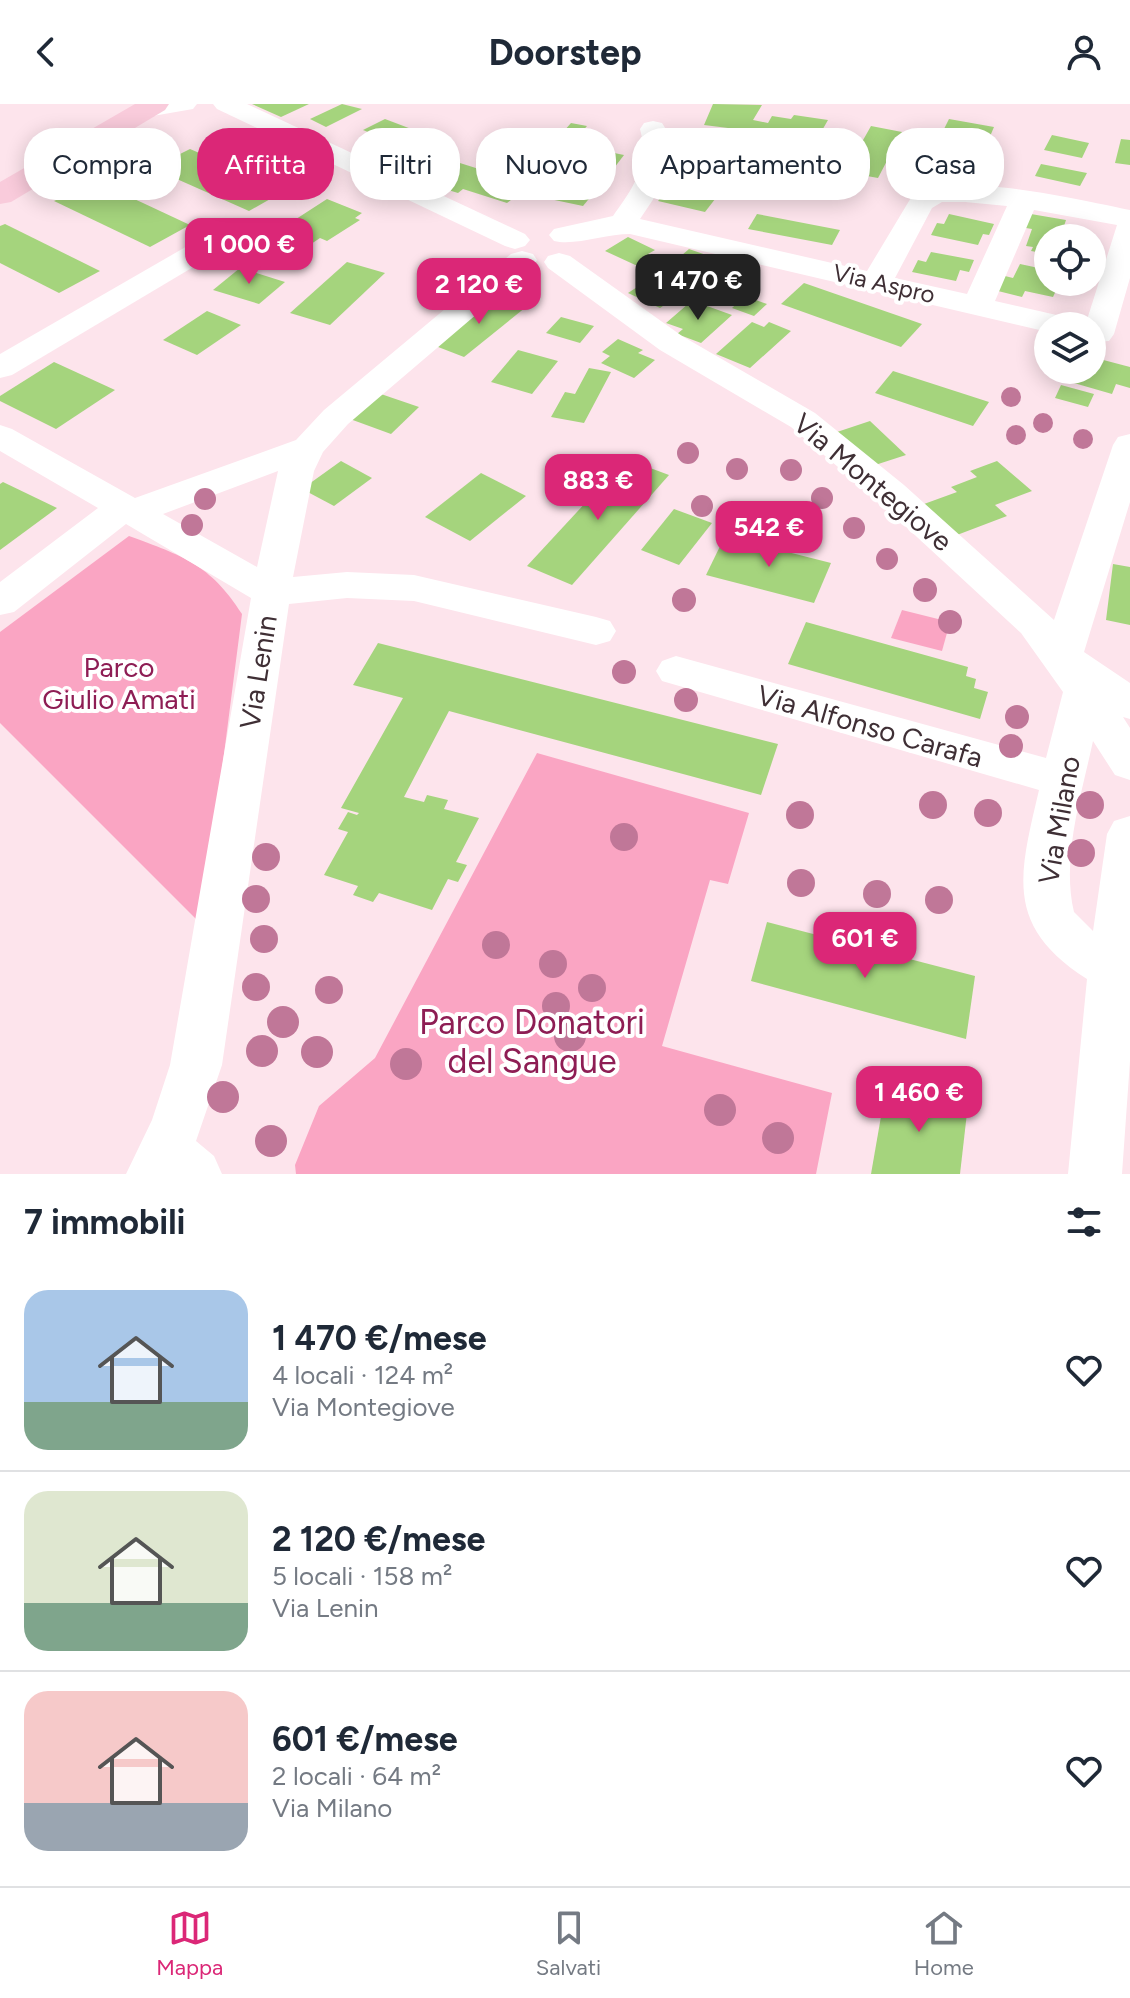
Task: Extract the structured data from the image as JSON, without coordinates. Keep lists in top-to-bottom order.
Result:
{
  "streets": {
    "street": [
      "Via Aspro",
      "Via Montegiove",
      "Via Lenin",
      "Via Alfonso Carafa",
      "Via Milano"
    ]
  },
  "crossings": [
    ["Via Aspro", "Via Montegiove"],
    ["Via Aspro", "Via Lenin"],
    ["Via Montegiove", "Via Lenin"],
    ["Via Montegiove", "Via Milano"],
    ["Via Alfonso Carafa", "Via Milano"]
  ],
  "parks": ["Parco Giulio Amati", "Parco Donatori del Sangue"],
  "page": {
    "header": "Doorstep",
    "chip": [
      "Compra",
      "Affitta",
      "Filtri",
      "Nuovo",
      "Appartamento",
      "Casa"
    ],
    "price": [
      "1 000 €",
      "1 470 €",
      "2 120 €",
      "883 €",
      "542 €",
      "601 €",
      "1 460 €"
    ],
    "heading": "7 immobili",
    "list": [
      {
        "name": "1 470 €/mese",
        "note": "4 locali · 124 m² · Via Montegiove"
      },
      {
        "name": "2 120 €/mese",
        "note": "5 locali · 158 m² · Via Lenin"
      },
      {
        "name": "601 €/mese",
        "note": "2 locali · 64 m² · Via Milano"
      }
    ],
    "tabs": ["Mappa", "Salvati", "Home"]
  }
}
